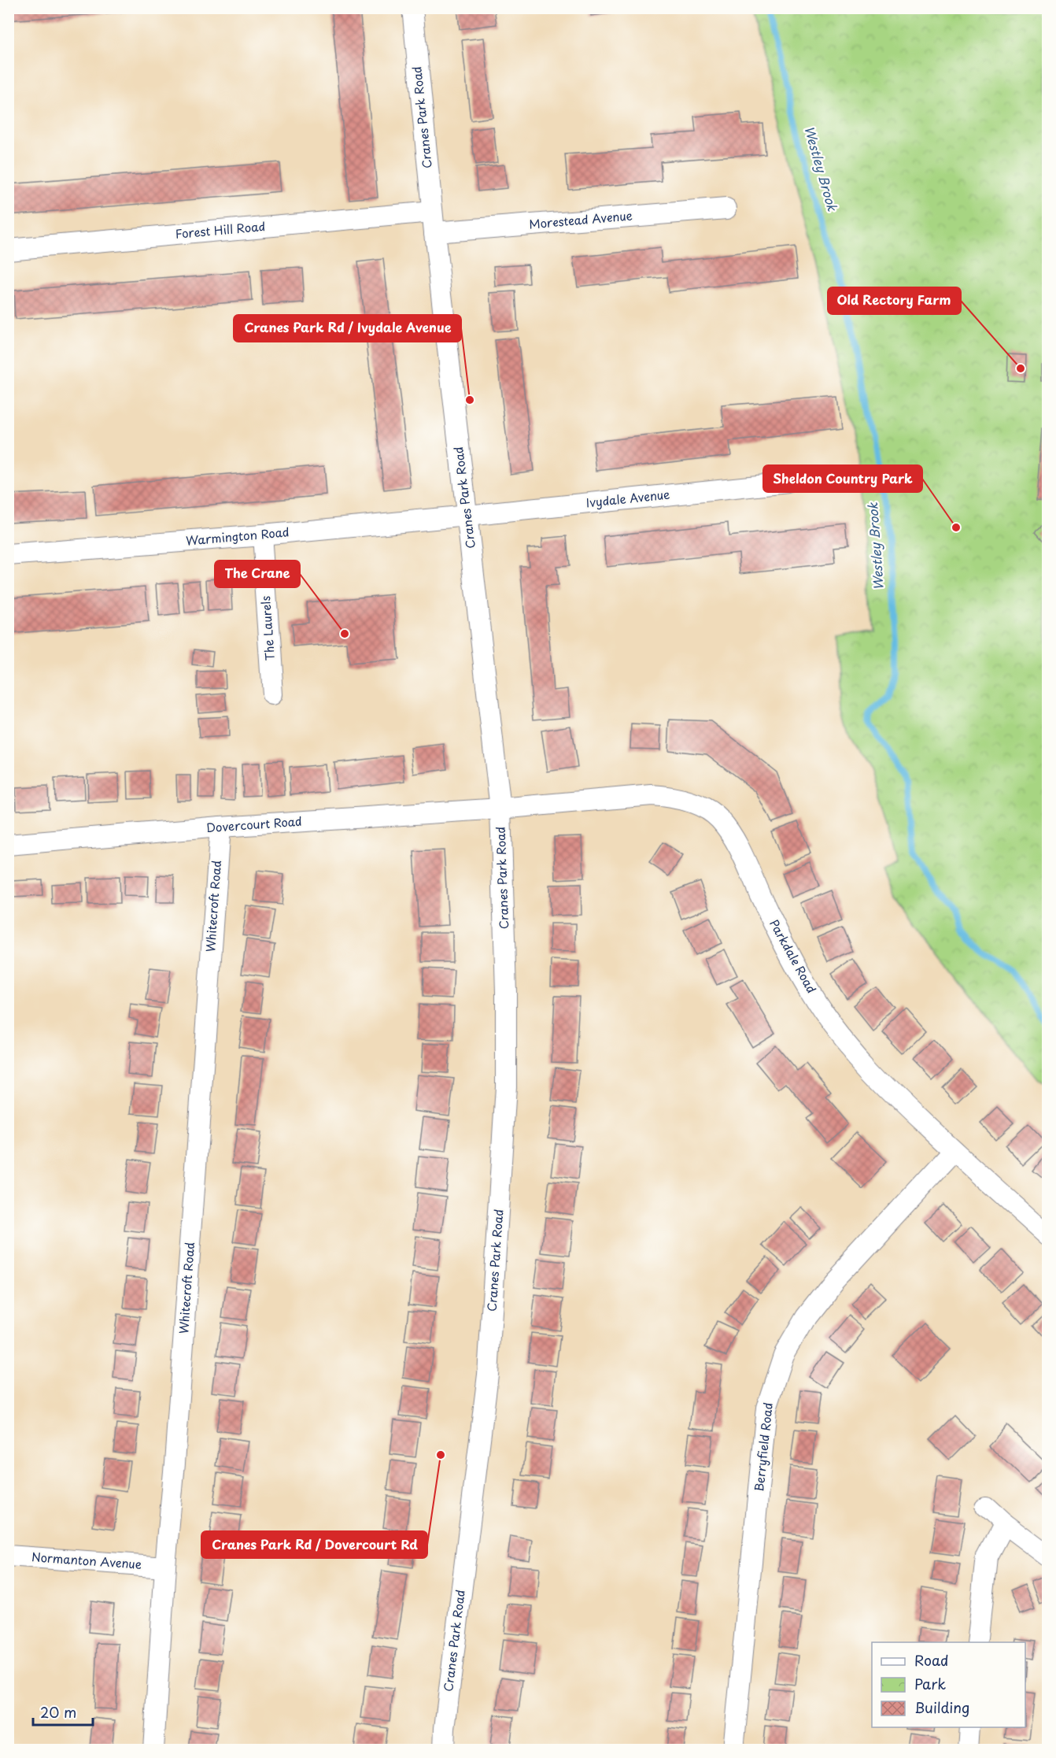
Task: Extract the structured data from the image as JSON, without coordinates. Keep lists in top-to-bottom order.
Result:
{
  "streets": {
    "street": [
      "Cranes Park Road",
      "Morestead Avenue",
      "Forest Hill Road",
      "Ivydale Avenue",
      "Warmington Road",
      "The Laurels",
      "Dovercourt Road",
      "Whitecroft Road",
      "Parkdale Road",
      "Berryfield Road",
      "Normanton Avenue"
    ]
  },
  "crossings": [
    ["Cranes Park Road", "Morestead Avenue"],
    ["Cranes Park Road", "Forest Hill Road"],
    ["Cranes Park Road", "Ivydale Avenue"],
    ["Cranes Park Road", "Warmington Road"],
    ["Cranes Park Road", "Dovercourt Road"],
    ["Cranes Park Road", "Parkdale Road"],
    ["Ivydale Avenue", "Warmington Road"],
    ["Warmington Road", "The Laurels"],
    ["Dovercourt Road", "Whitecroft Road"],
    ["Dovercourt Road", "Parkdale Road"],
    ["Whitecroft Road", "Normanton Avenue"],
    ["Parkdale Road", "Berryfield Road"]
  ],
  "water": ["Westley Brook"],
  "places": [
    "Old Rectory Farm",
    "Cranes Park Rd / Ivydale Avenue",
    "Sheldon Country Park",
    "The Crane",
    "Cranes Park Rd / Dovercourt Rd"
  ],
  "legend": ["Road", "Park", "Building"],
  "scale_bar": "20 m"
}
